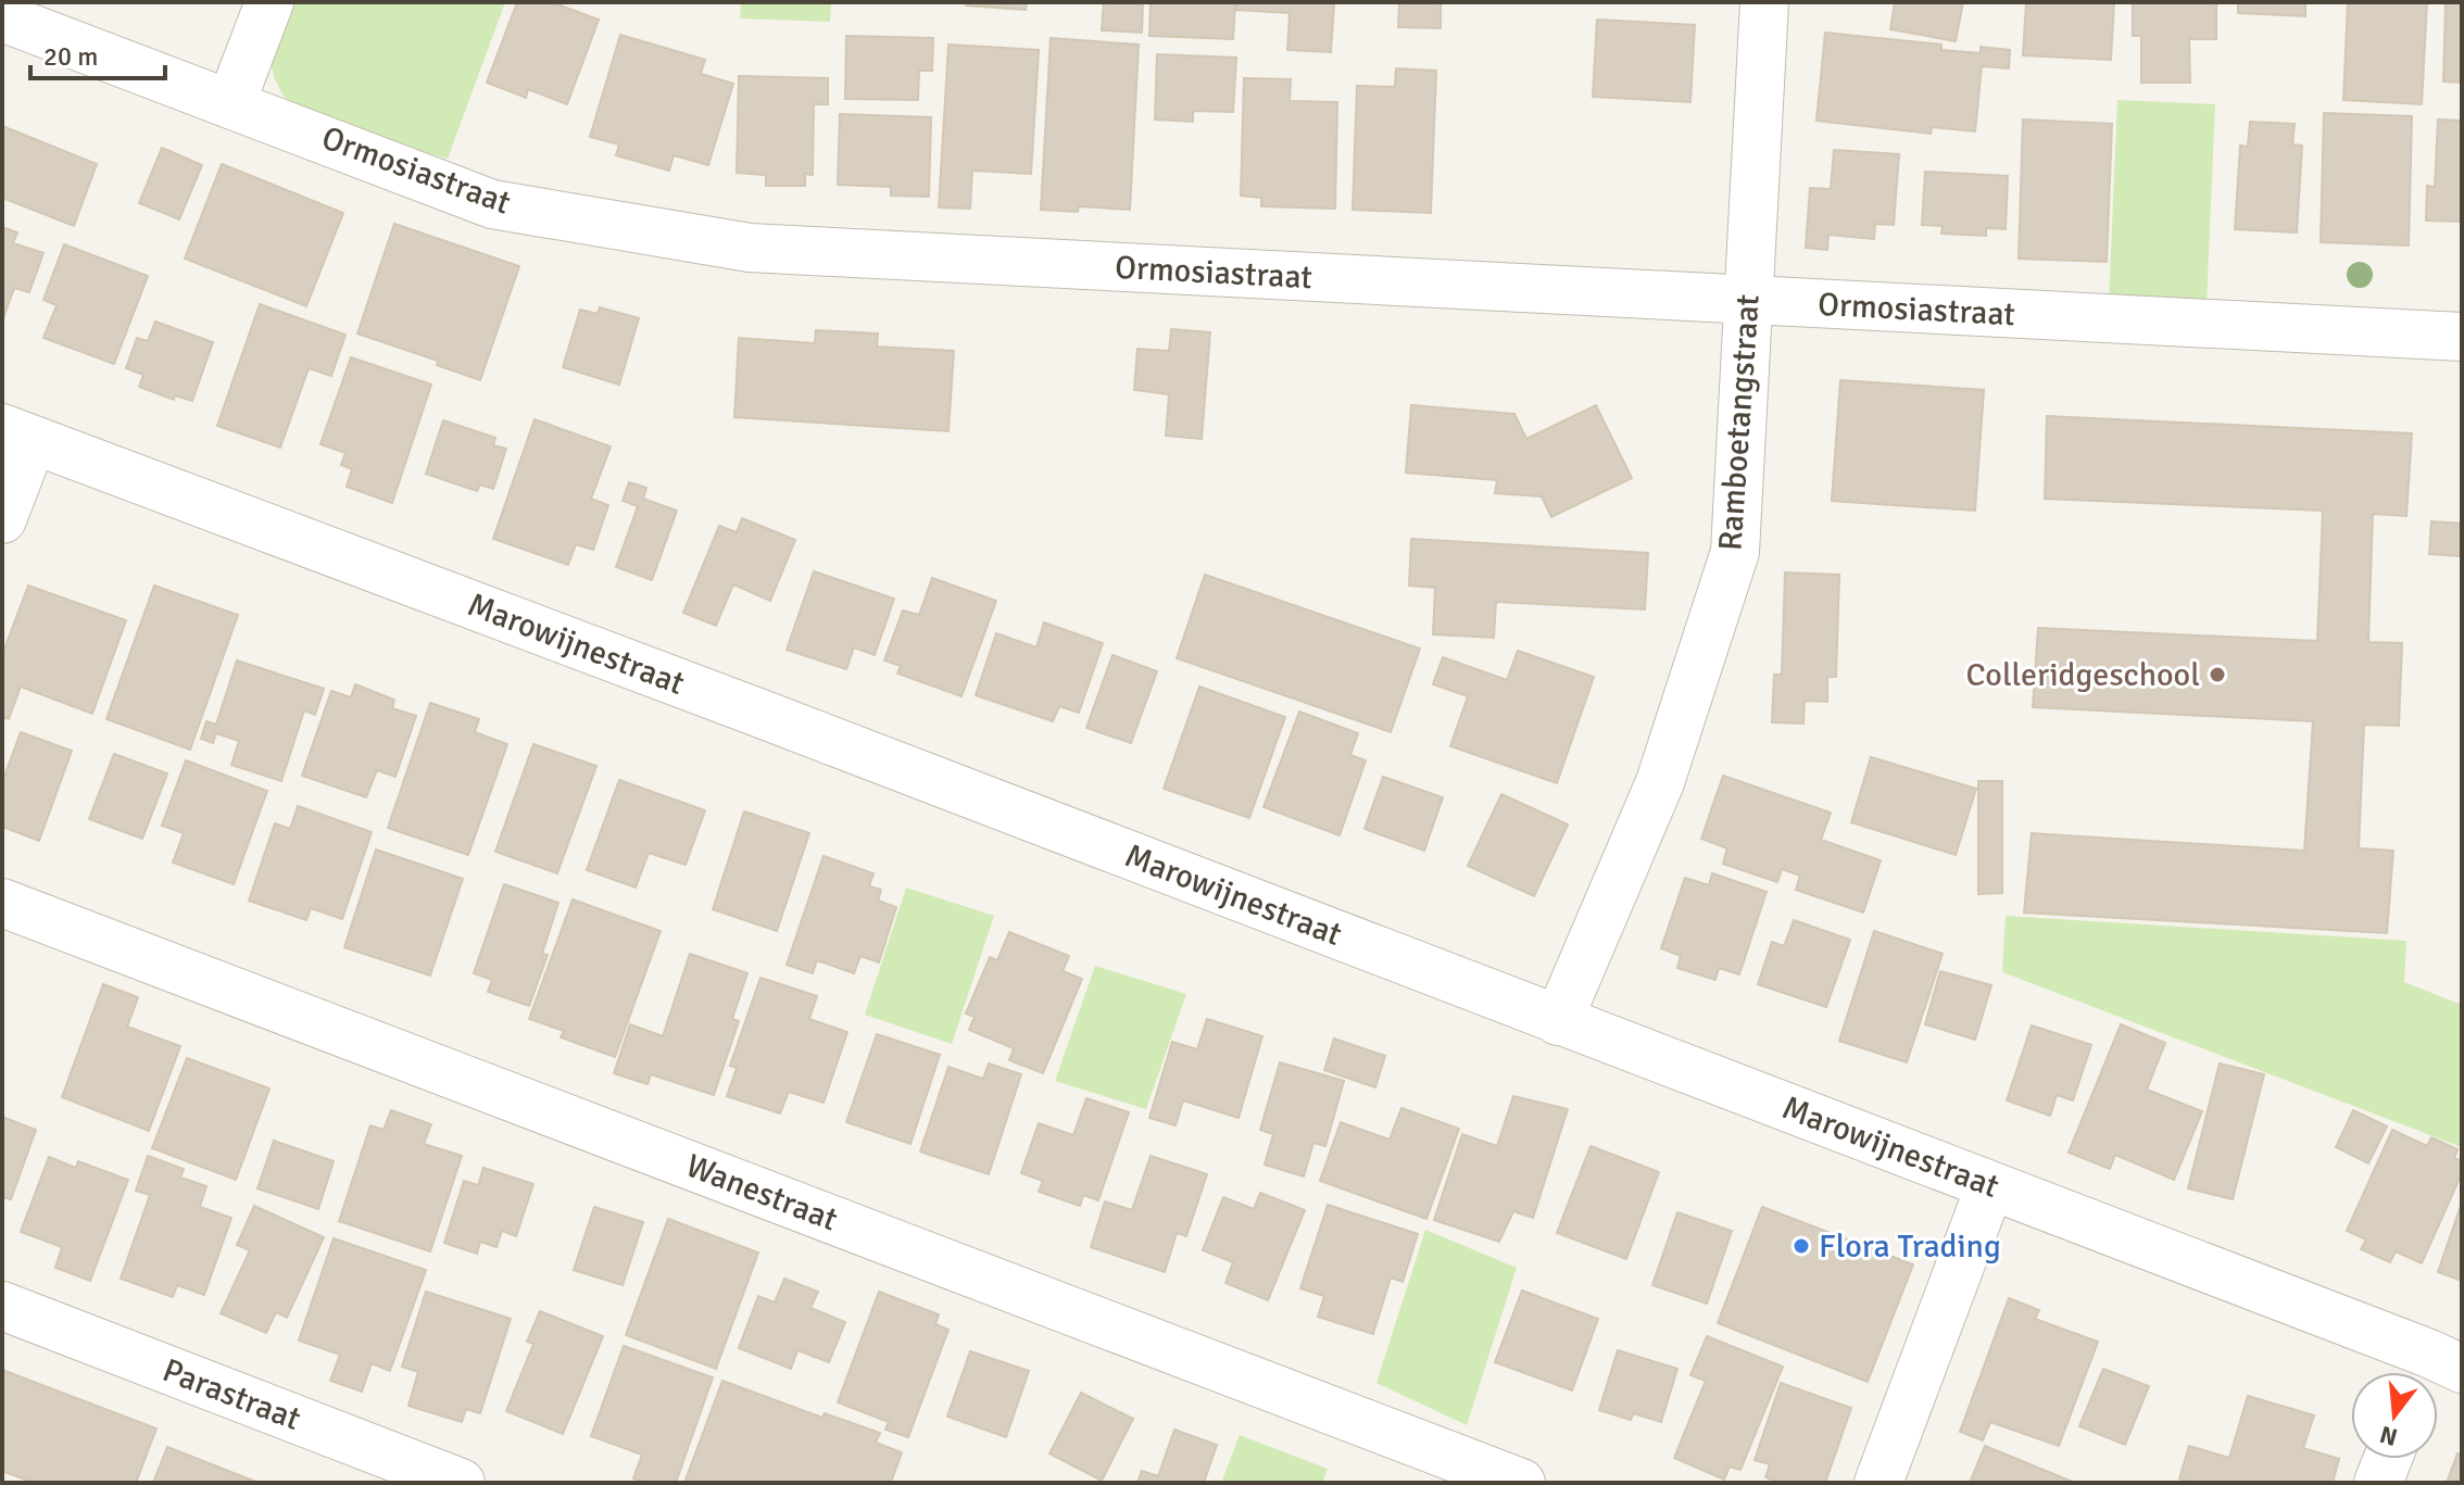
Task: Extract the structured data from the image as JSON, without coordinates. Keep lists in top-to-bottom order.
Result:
{
  "streets": {
    "street": [
      "Ormosiastraat",
      "Ramboetangstraat",
      "Marowijnestraat",
      "Wanestraat",
      "Parastraat"
    ]
  },
  "crossings": [
    ["Ormosiastraat", "Ramboetangstraat"],
    ["Ramboetangstraat", "Marowijnestraat"]
  ],
  "places": ["Colleridgeschool", "Flora Trading"],
  "scale_bar": "20 m",
  "north": "bottom"
}
